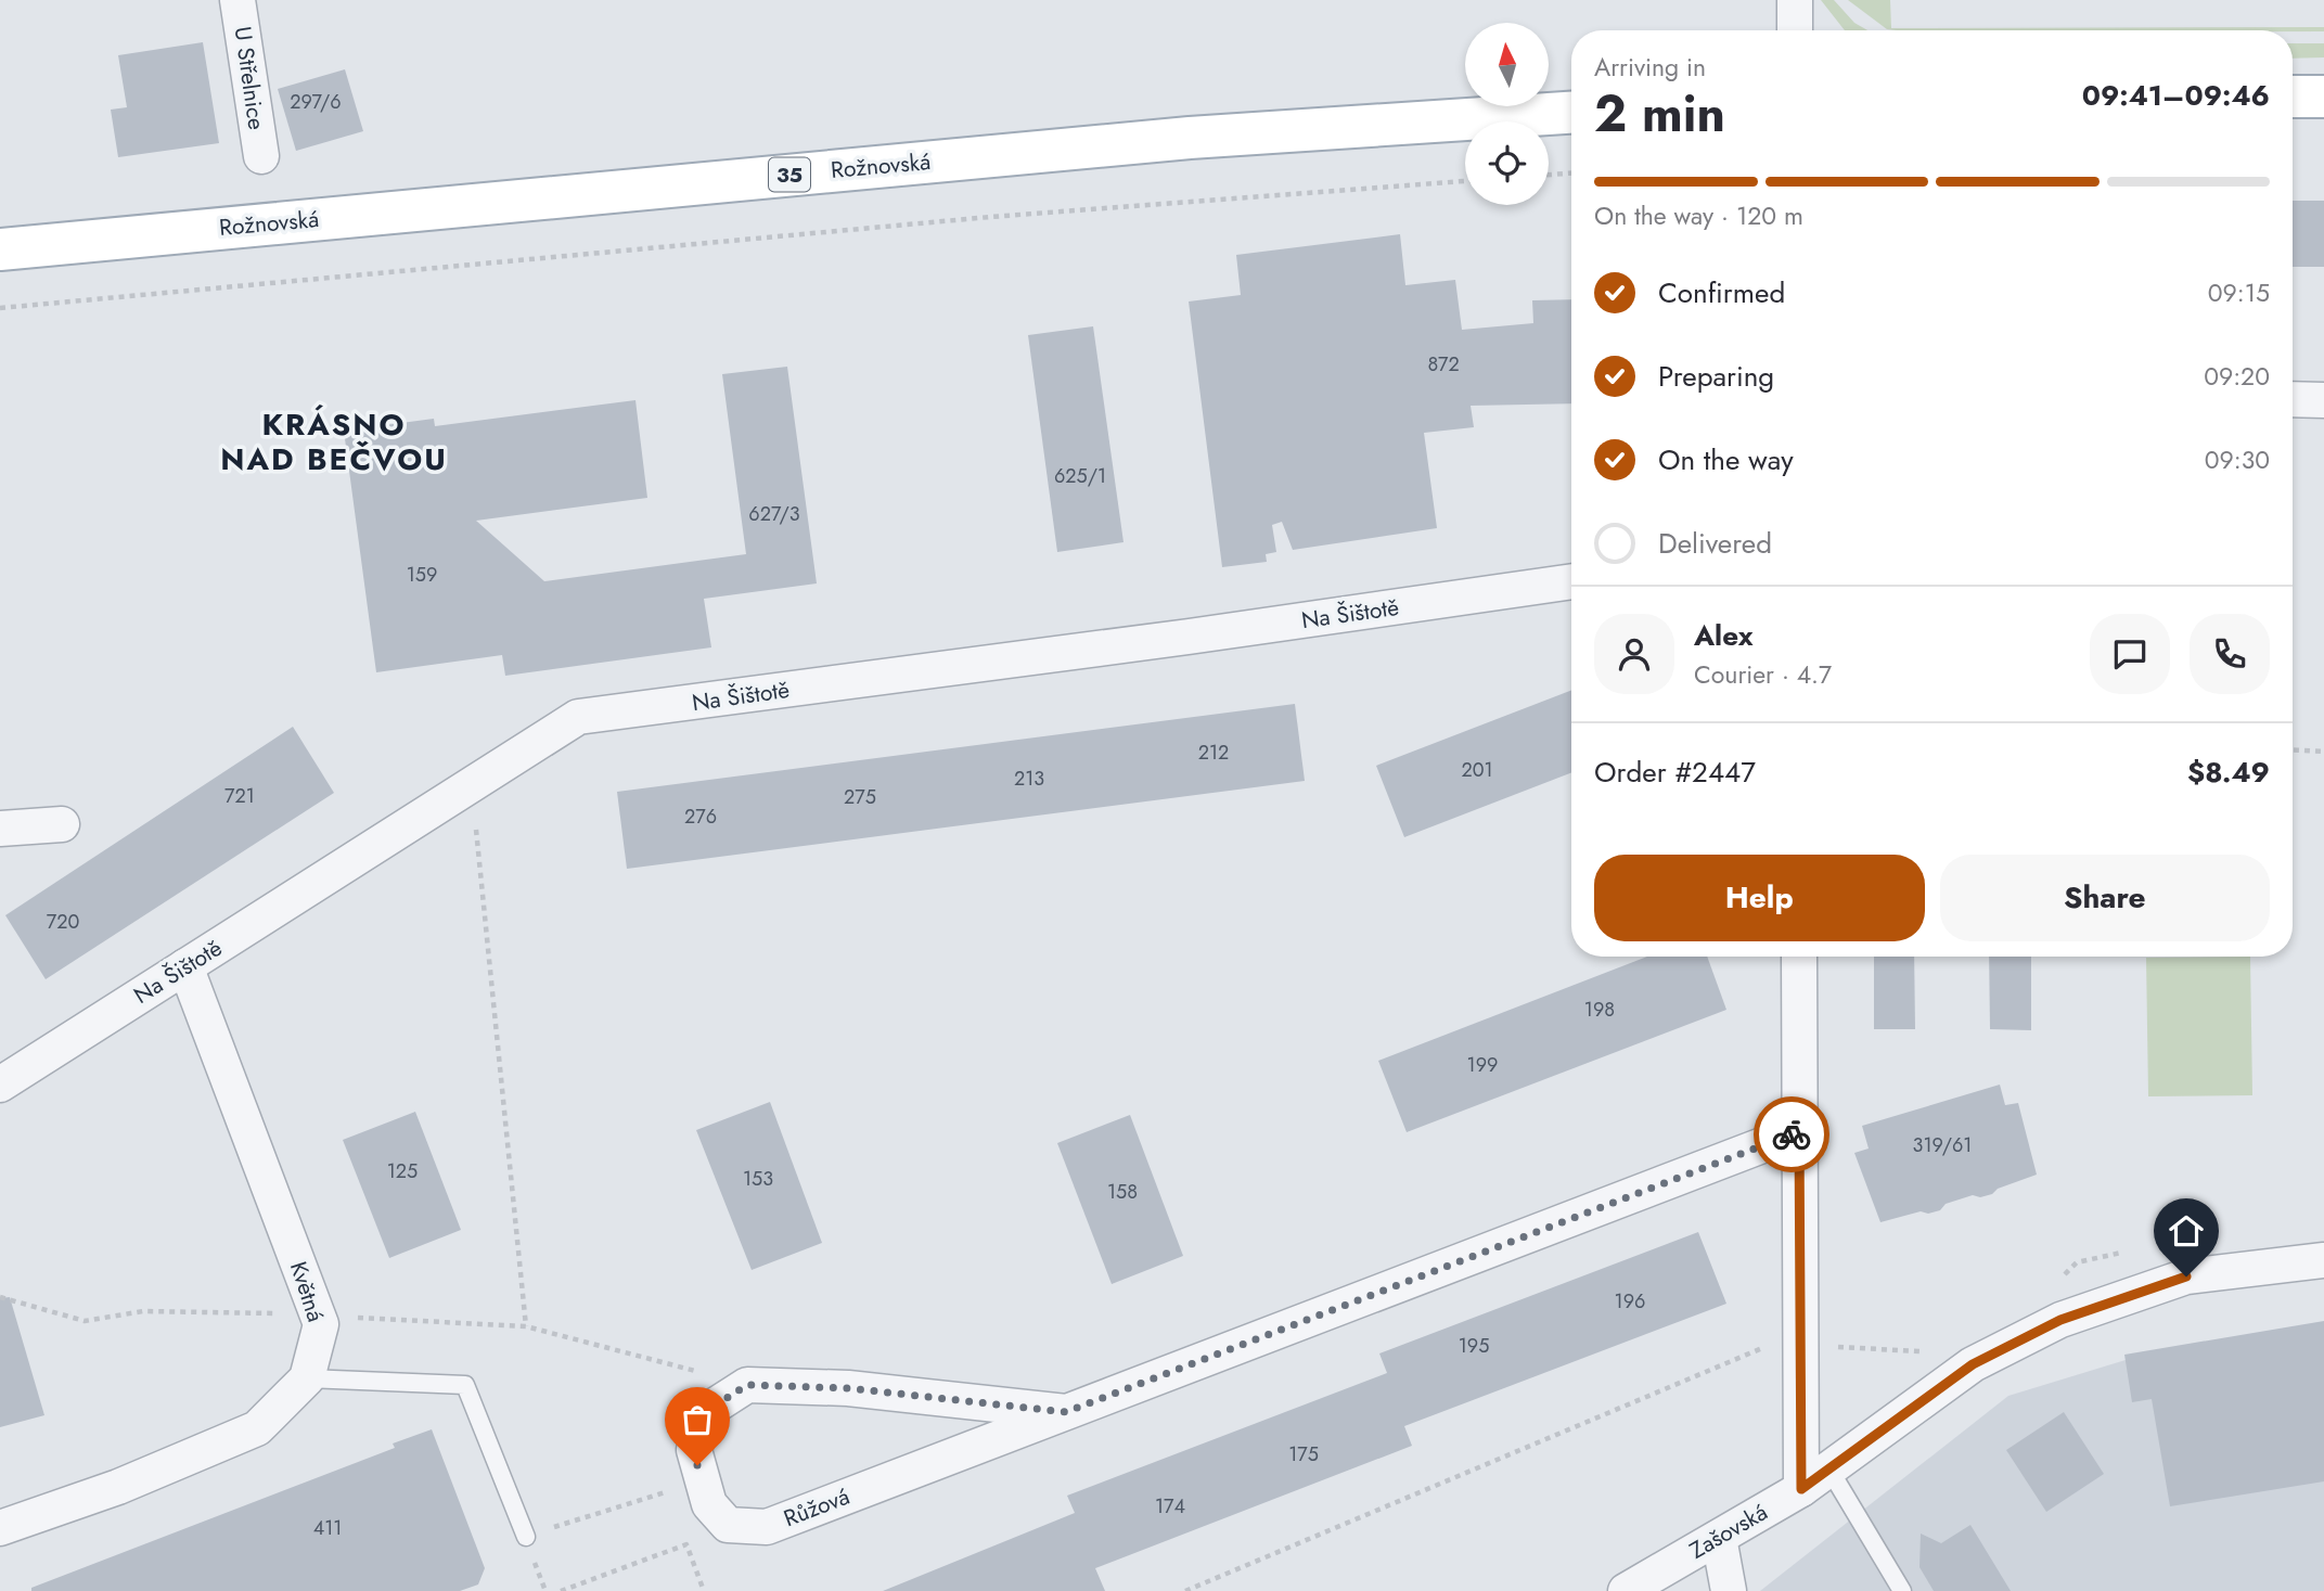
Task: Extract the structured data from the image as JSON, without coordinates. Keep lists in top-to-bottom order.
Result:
{
  "streets": {
    "main road": ["Rožnovská", "35"],
    "street": [
      "U Střelnice",
      "Na Šištotě",
      "Květná",
      "Růžová",
      "Zašovská"
    ]
  },
  "crossings": [
    ["Na Šištotě", "Květná"]
  ],
  "districts": ["KRÁSNO NAD BEČVOU"],
  "house_numbers": [
    "297/6",
    "872",
    "625/1",
    "627/3",
    "159",
    "212",
    "201",
    "213",
    "721",
    "275",
    "276",
    "720",
    "198",
    "199",
    "319/61",
    "125",
    "153",
    "158",
    "196",
    "195",
    "175",
    "174",
    "411"
  ],
  "north": "top",
  "page": {
    "heading": ["2 min", "Arriving in", "09:41–09:46"],
    "panel": [
      "Alex",
      "Courier · 4.7",
      "Order #2447",
      "$8.49"
    ],
    "bar": "On the way · 120 m",
    "list": [
      ["Confirmed", "09:15"],
      ["Preparing", "09:20"],
      ["On the way", "09:30"],
      "Delivered"
    ],
    "buttons": ["Help", "Share"]
  }
}
